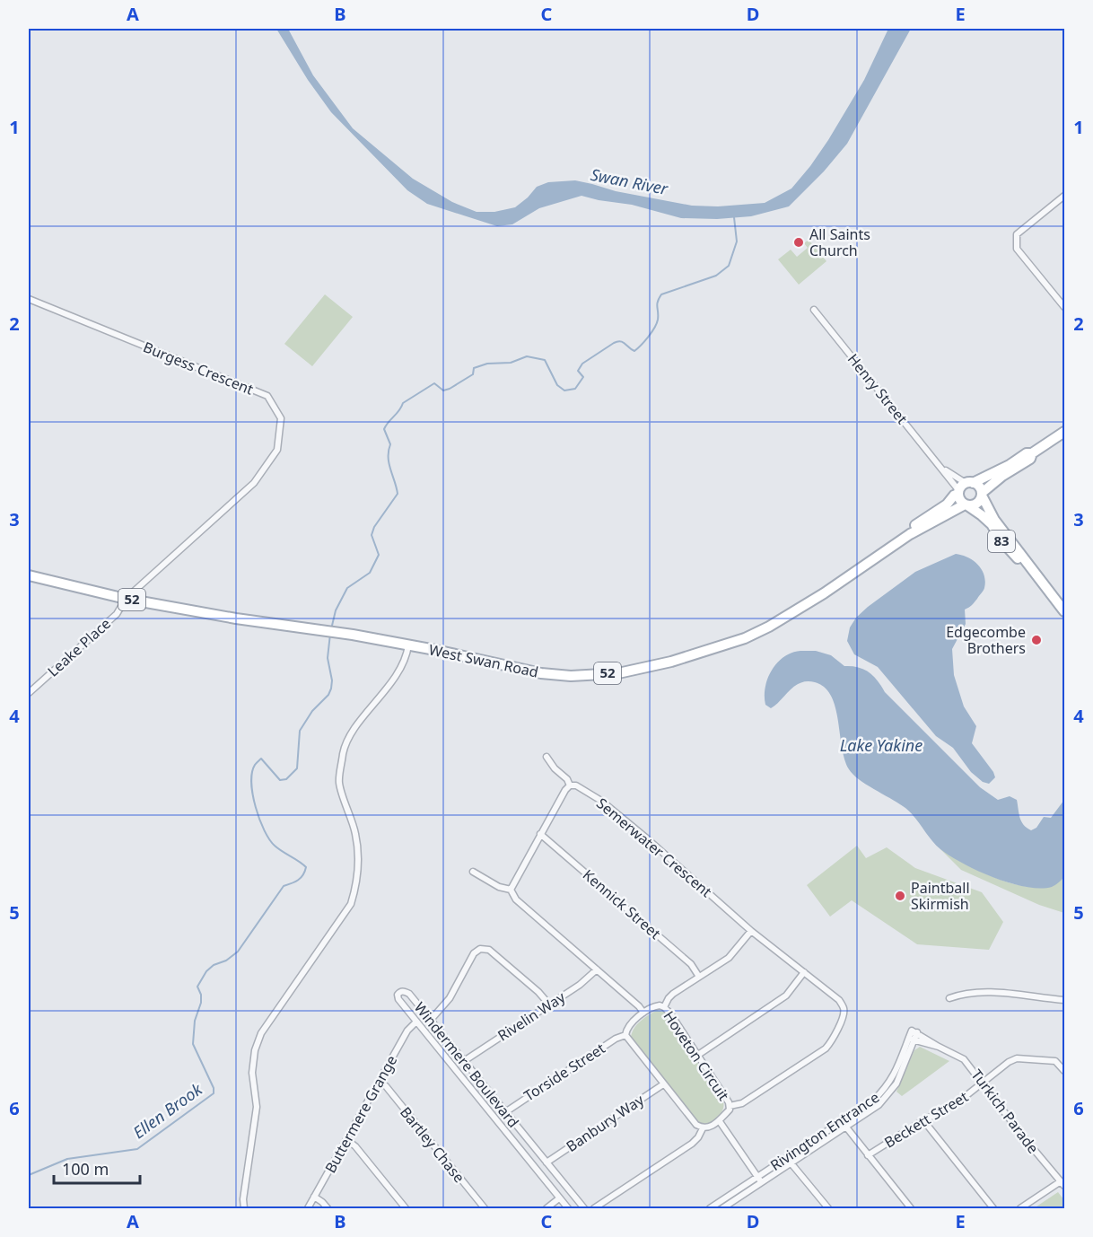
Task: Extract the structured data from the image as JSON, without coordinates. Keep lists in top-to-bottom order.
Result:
{
  "streets": {
    "main road": ["83", "52", "West Swan Road"],
    "street": [
      "Burgess Crescent",
      "Henry Street",
      "Leake Place",
      "Semerwater Crescent",
      "Kennick Street",
      "Rivelin Way",
      "Hoveton Circuit",
      "Windermere Boulevard",
      "Torside Street",
      "Turkich Parade",
      "Buttermere Grange",
      "Beckett Street",
      "Banbury Way",
      "Rivington Entrance",
      "Bartley Chase"
    ]
  },
  "crossings": [
    ["Burgess Crescent", "Leake Place"],
    ["Burgess Crescent", "West Swan Road"],
    ["Henry Street", "83"],
    ["Henry Street", "52"],
    ["Henry Street", "West Swan Road"],
    ["83", "52"],
    ["83", "West Swan Road"],
    ["52", "West Swan Road"],
    ["Leake Place", "West Swan Road"],
    ["Semerwater Crescent", "Hoveton Circuit"],
    ["Rivelin Way", "Windermere Boulevard"],
    ["Hoveton Circuit", "Torside Street"],
    ["Windermere Boulevard", "Torside Street"],
    ["Windermere Boulevard", "Buttermere Grange"],
    ["Windermere Boulevard", "Banbury Way"],
    ["Turkich Parade", "Beckett Street"],
    ["Turkich Parade", "Rivington Entrance"],
    ["Buttermere Grange", "Bartley Chase"]
  ],
  "water": ["Swan River", "Lake Yakine", "Ellen Brook"],
  "places": ["All Saints Church", "Edgecombe Brothers", "Paintball Skirmish"],
  "scale_bar": "100 m",
  "grid": {
    "columns": [
      "A",
      "B",
      "C",
      "D",
      "E"
    ],
    "rows": [
      "1",
      "2",
      "3",
      "4",
      "5",
      "6"
    ]
  }
}
